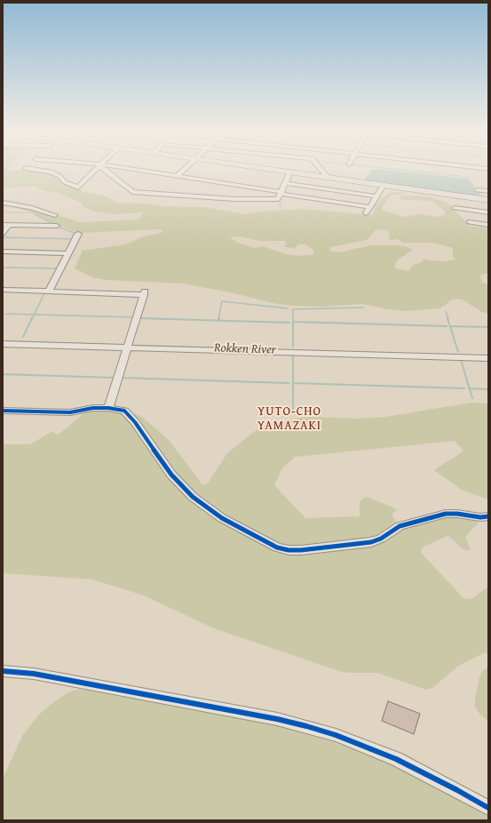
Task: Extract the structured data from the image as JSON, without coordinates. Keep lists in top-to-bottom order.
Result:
{
  "districts": ["YUTO-CHO YAMAZAKI"],
  "water": ["Rokken River"]
}
